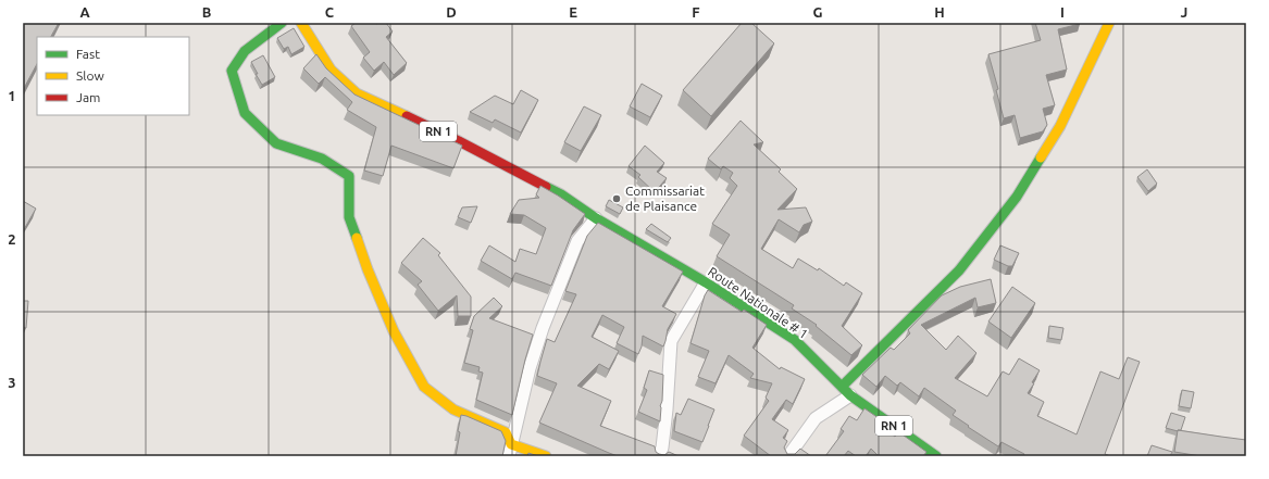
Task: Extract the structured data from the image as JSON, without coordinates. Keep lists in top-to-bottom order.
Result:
{
  "streets": {
    "street": ["RN 1", "Route Nationale # 1"]
  },
  "crossings": [
    ["RN 1", "Route Nationale # 1"]
  ],
  "places": ["Commissariat de Plaisance"],
  "legend": ["Fast", "Slow", "Jam"],
  "grid": {
    "columns": [
      "A",
      "B",
      "C",
      "D",
      "E",
      "F",
      "G",
      "H",
      "I",
      "J"
    ],
    "rows": ["1", "2", "3"]
  }
}
